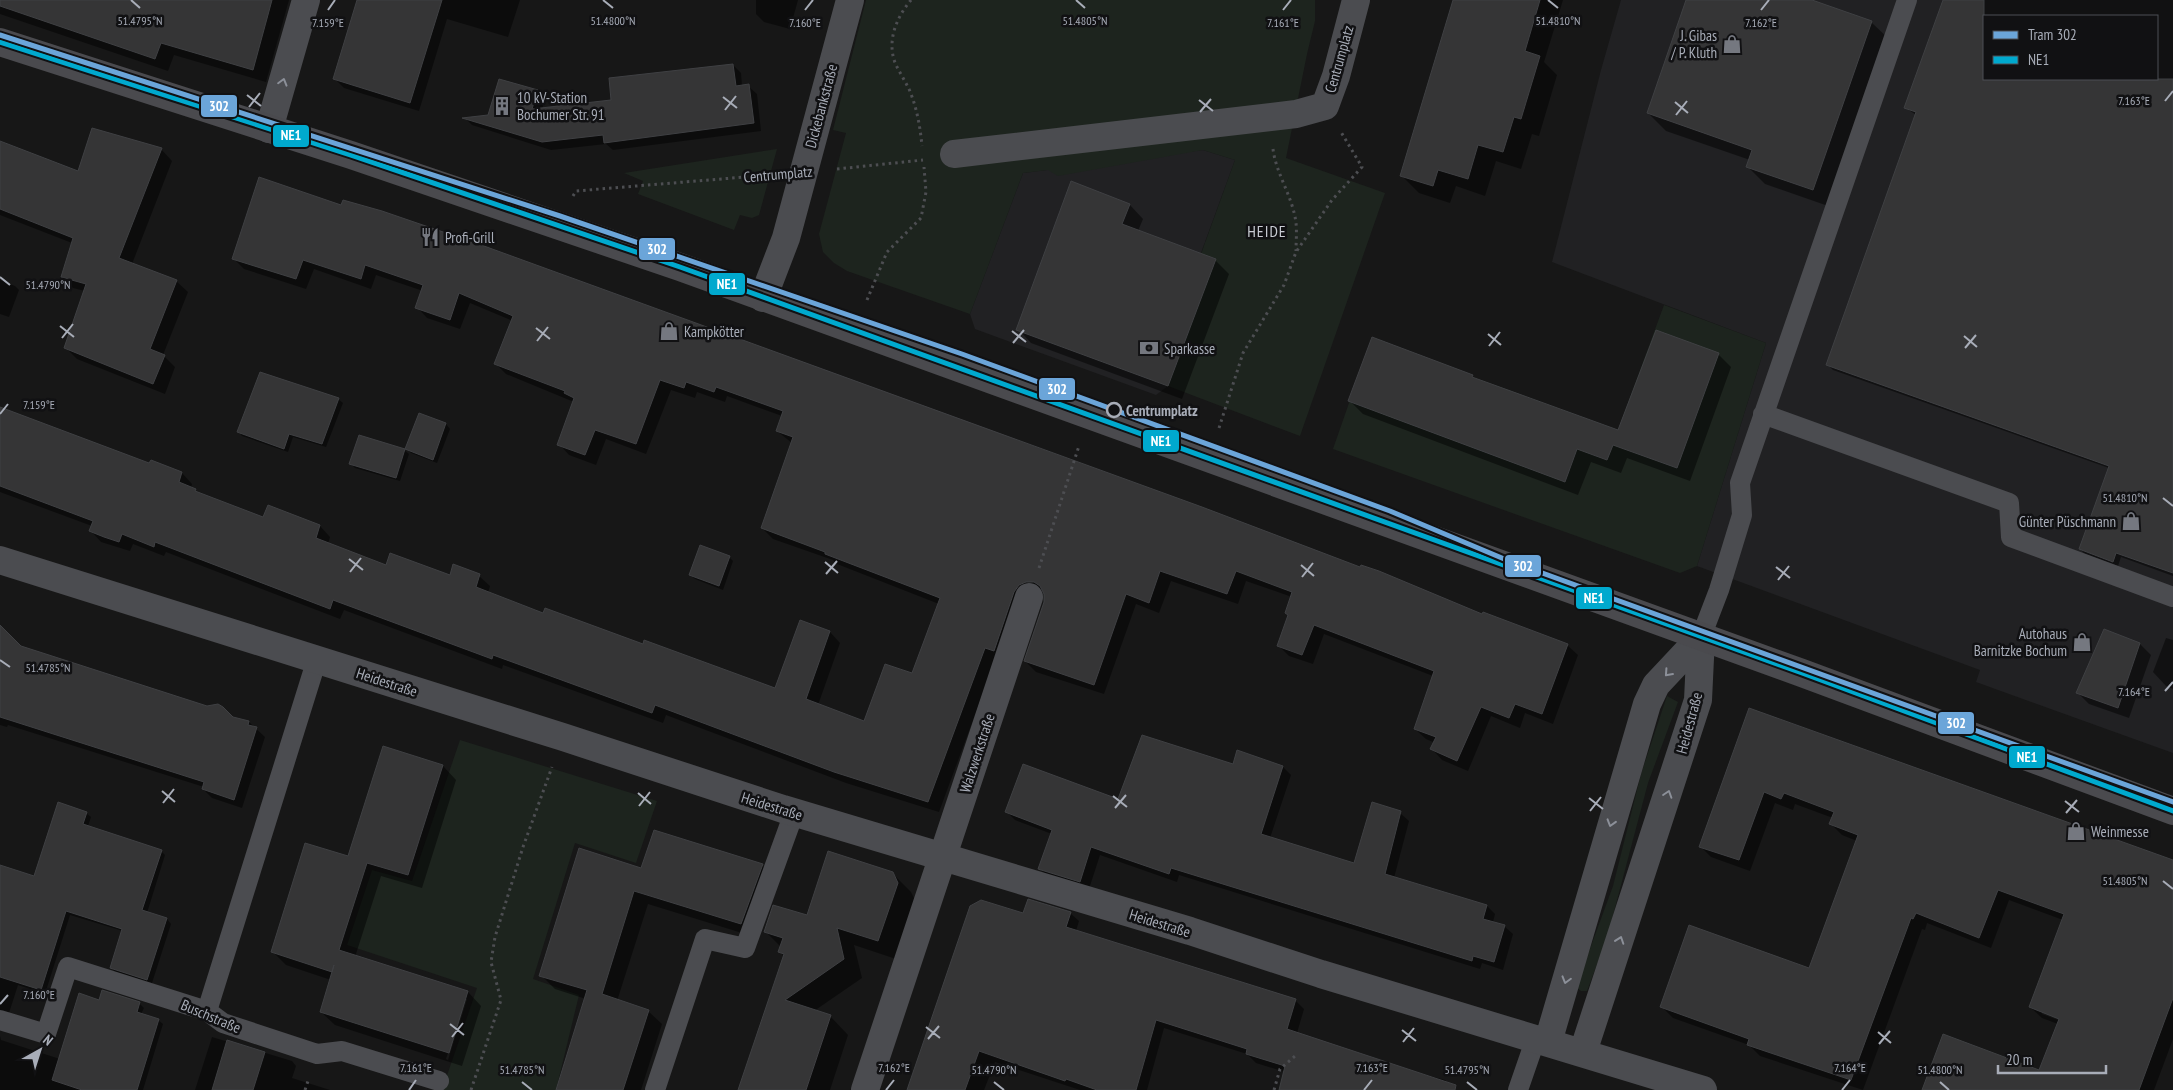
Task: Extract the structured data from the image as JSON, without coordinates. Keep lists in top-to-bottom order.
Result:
{
  "streets": {
    "street": [
      "Centrumplatz",
      "Dickebankstraße",
      "Heidestraße",
      "Walzwerkstraße"
    ],
    "lane": ["Buschstraße"]
  },
  "crossings": [
    ["Centrumplatz", "Dickebankstraße"],
    ["Heidestraße", "Walzwerkstraße"]
  ],
  "districts": ["HEIDE"],
  "places": {
    "shop": [
      "J. Gibas / P. Kluth",
      "Kampkötter",
      "Günter Püschmann",
      "Autohaus Barnitzke Bochum",
      "Weinmesse"
    ],
    "building": ["10 kV-Station Bochumer Str. 91"],
    "restaurant": ["Profi-Grill"],
    "bank": ["Sparkasse"],
    "other": ["Centrumplatz"]
  },
  "lines": ["tram line 302", "transit line NE1"],
  "legend": ["Tram 302", "NE1"],
  "scale_bar": "20 m",
  "north": "top right",
  "coordinates": [
    "51.4795°N",
    "51.4800°N",
    "51.4805°N",
    "51.4810°N",
    "7.159°E",
    "7.160°E",
    "7.162°E",
    "7.161°E",
    "7.163°E",
    "51.4790°N",
    "51.4785°N",
    "7.164°E"
  ]
}
